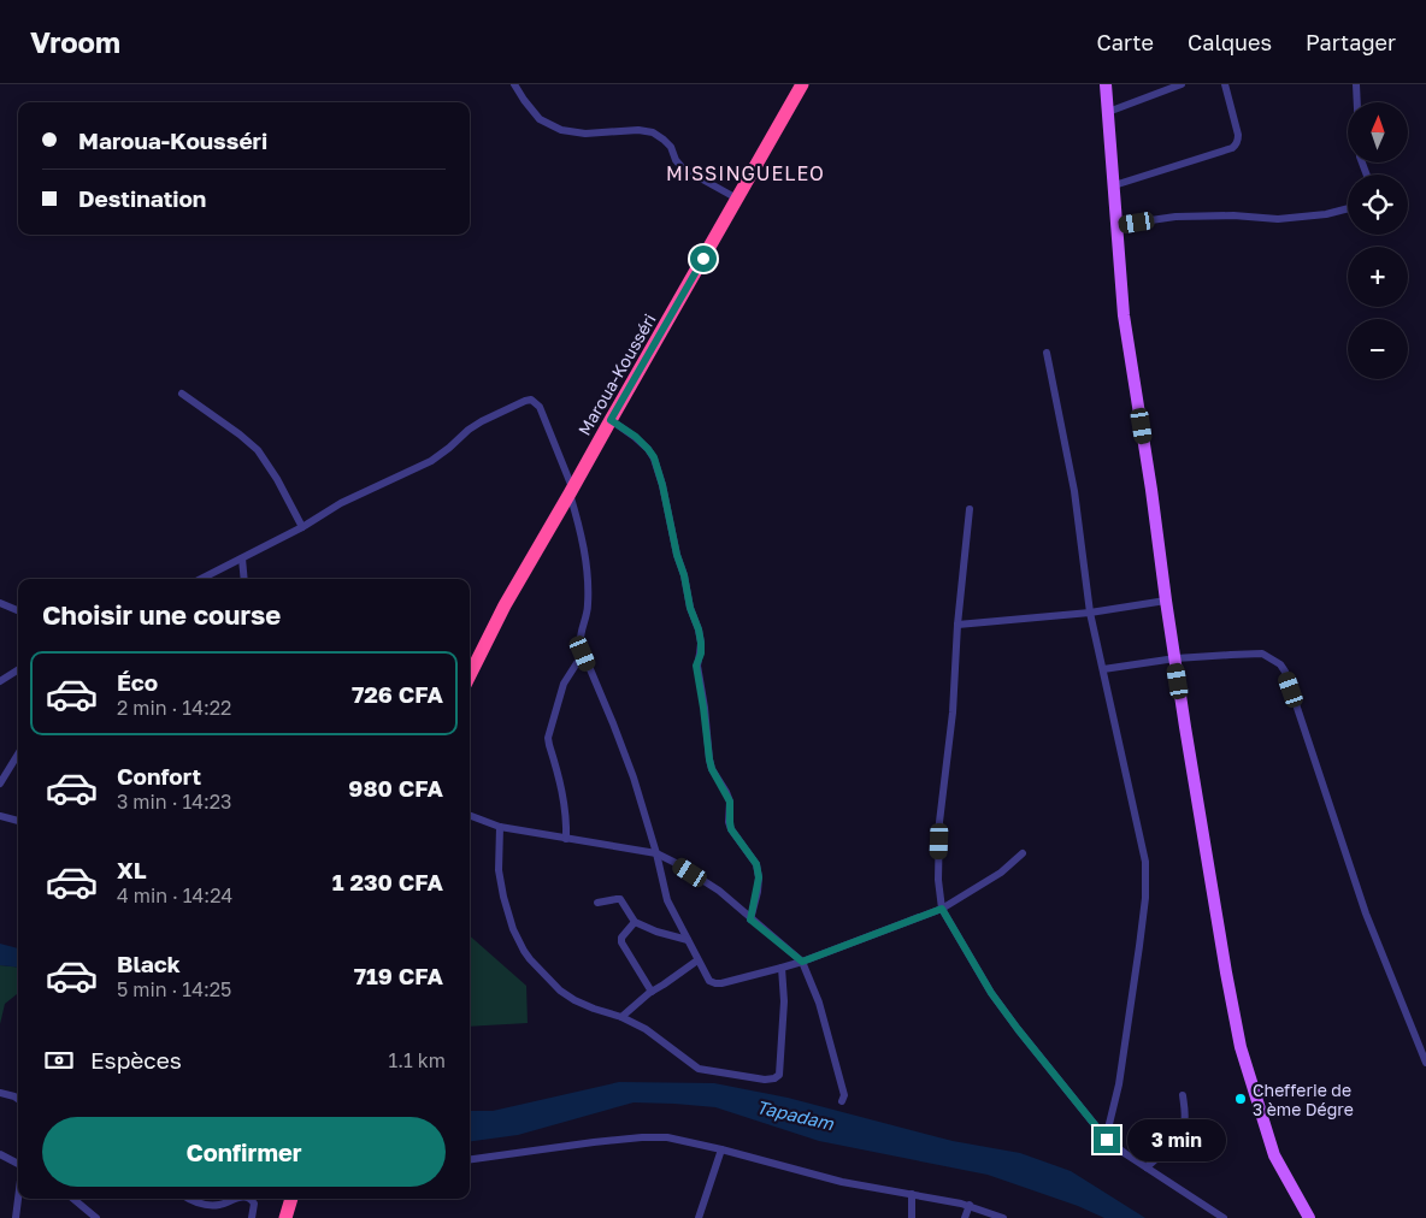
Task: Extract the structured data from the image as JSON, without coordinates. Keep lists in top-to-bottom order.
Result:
{
  "streets": {
    "highway": ["Maroua-Kousséri"]
  },
  "districts": ["MISSINGUELEO"],
  "water": ["Tapadam"],
  "places": ["Chefferie de 3 ème Dégre"],
  "north": "top",
  "page": {
    "header": "Vroom",
    "nav": ["Carte", "Calques", "Partager"],
    "map_buttons": ["+", "−"],
    "banner": ["Maroua-Kousséri", "Destination"],
    "heading": "Choisir une course",
    "list": [
      {
        "name": "Éco",
        "note": "2 min · 14:22",
        "value": "726 CFA"
      },
      {
        "name": "Confort",
        "note": "3 min · 14:23",
        "value": "980 CFA"
      },
      {
        "name": "XL",
        "note": "4 min · 14:24",
        "value": "1 230 CFA"
      },
      {
        "name": "Black",
        "note": "5 min · 14:25",
        "value": "719 CFA"
      }
    ],
    "pay": ["Espèces", "1.1 km"],
    "buttons": "Confirmer",
    "bubble": "3 min"
  }
}
